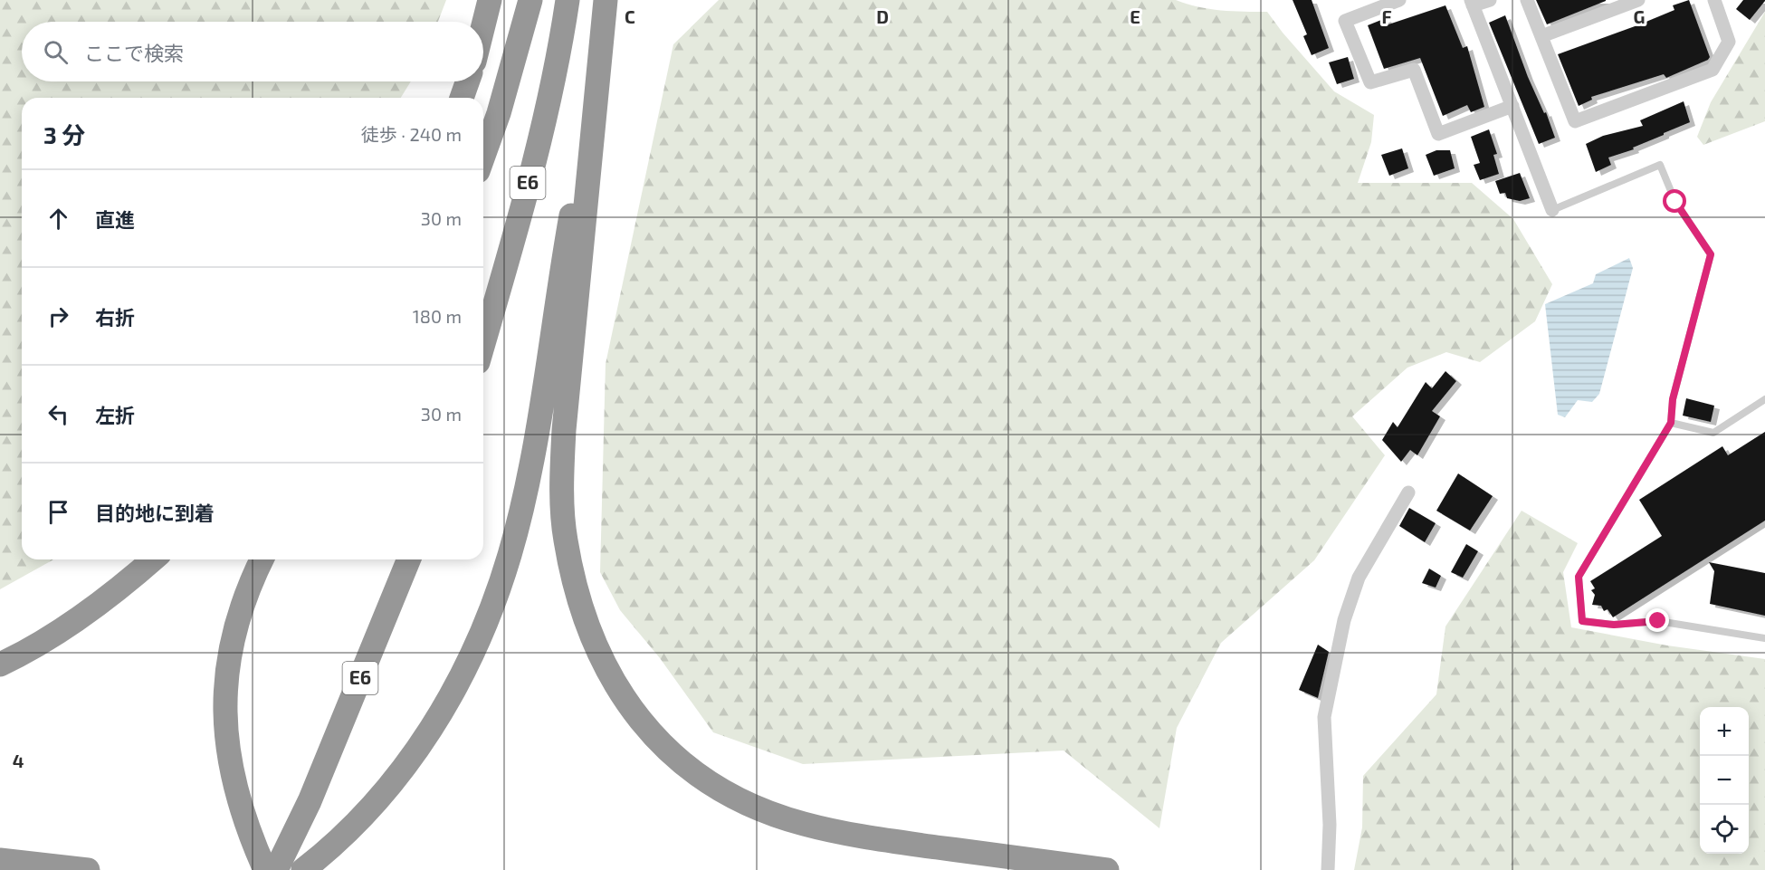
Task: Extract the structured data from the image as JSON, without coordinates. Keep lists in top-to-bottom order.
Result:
{
  "streets": {
    "highway": ["E6"]
  },
  "page": {
    "search": "ここで検索",
    "heading": ["3 分", "徒歩 · 240 m"],
    "list": [
      ["直進", "30 m"],
      ["右折", "180 m"],
      ["左折", "30 m"],
      "目的地に到着"
    ],
    "map_buttons": ["+", "−"]
  },
  "grid": {
    "columns": [
      "C",
      "D",
      "E",
      "F",
      "G"
    ],
    "rows": ["4"]
  }
}
